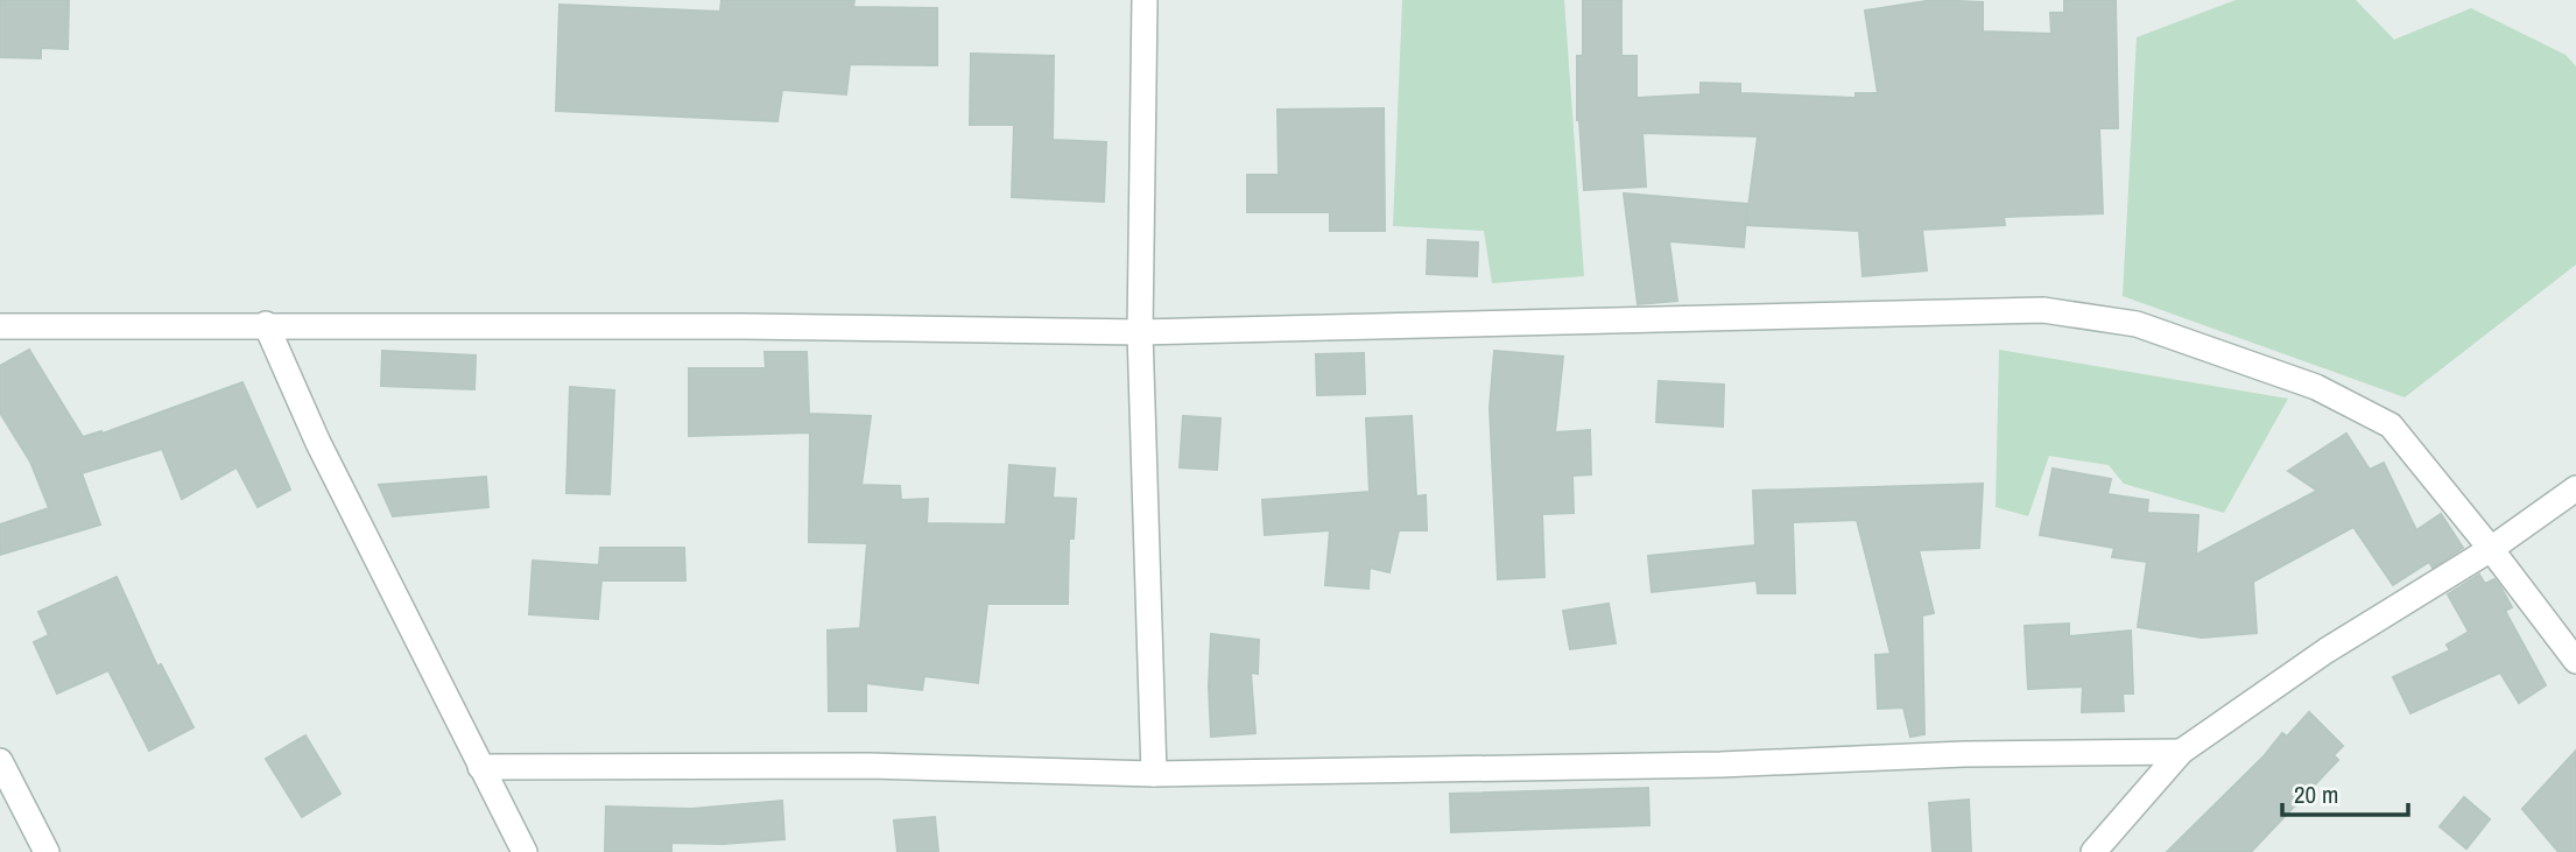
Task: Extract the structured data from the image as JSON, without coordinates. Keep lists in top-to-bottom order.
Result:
{
  "scale_bar": "20 m"
}
